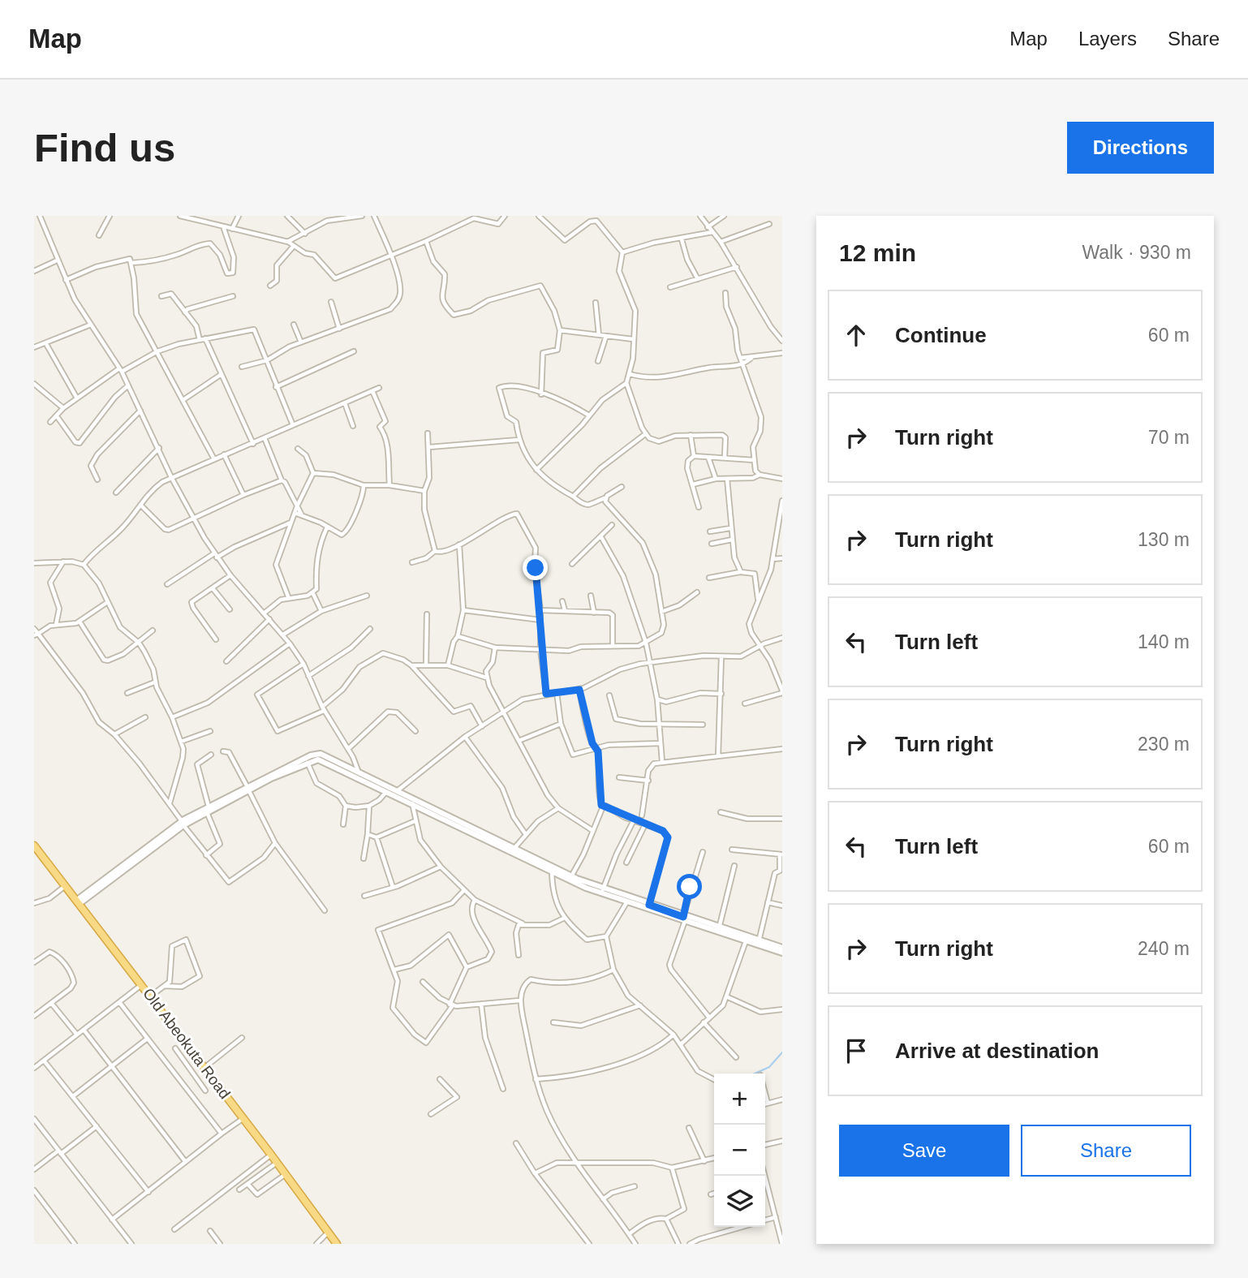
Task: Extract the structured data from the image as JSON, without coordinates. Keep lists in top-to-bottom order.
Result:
{
  "streets": {
    "highway": ["Old Abeokuta Road"]
  },
  "page": {
    "header": "Map",
    "nav": ["Map", "Layers", "Share"],
    "buttons": [
      "Directions",
      ["Save", "Share"]
    ],
    "title": "Find us",
    "heading": ["12 min", "Walk · 930 m"],
    "list": [
      ["Continue", "60 m"],
      ["Turn right", "70 m"],
      ["Turn right", "130 m"],
      ["Turn left", "140 m"],
      ["Turn right", "230 m"],
      ["Turn left", "60 m"],
      ["Turn right", "240 m"],
      "Arrive at destination"
    ],
    "map_buttons": ["+", "−"]
  }
}
